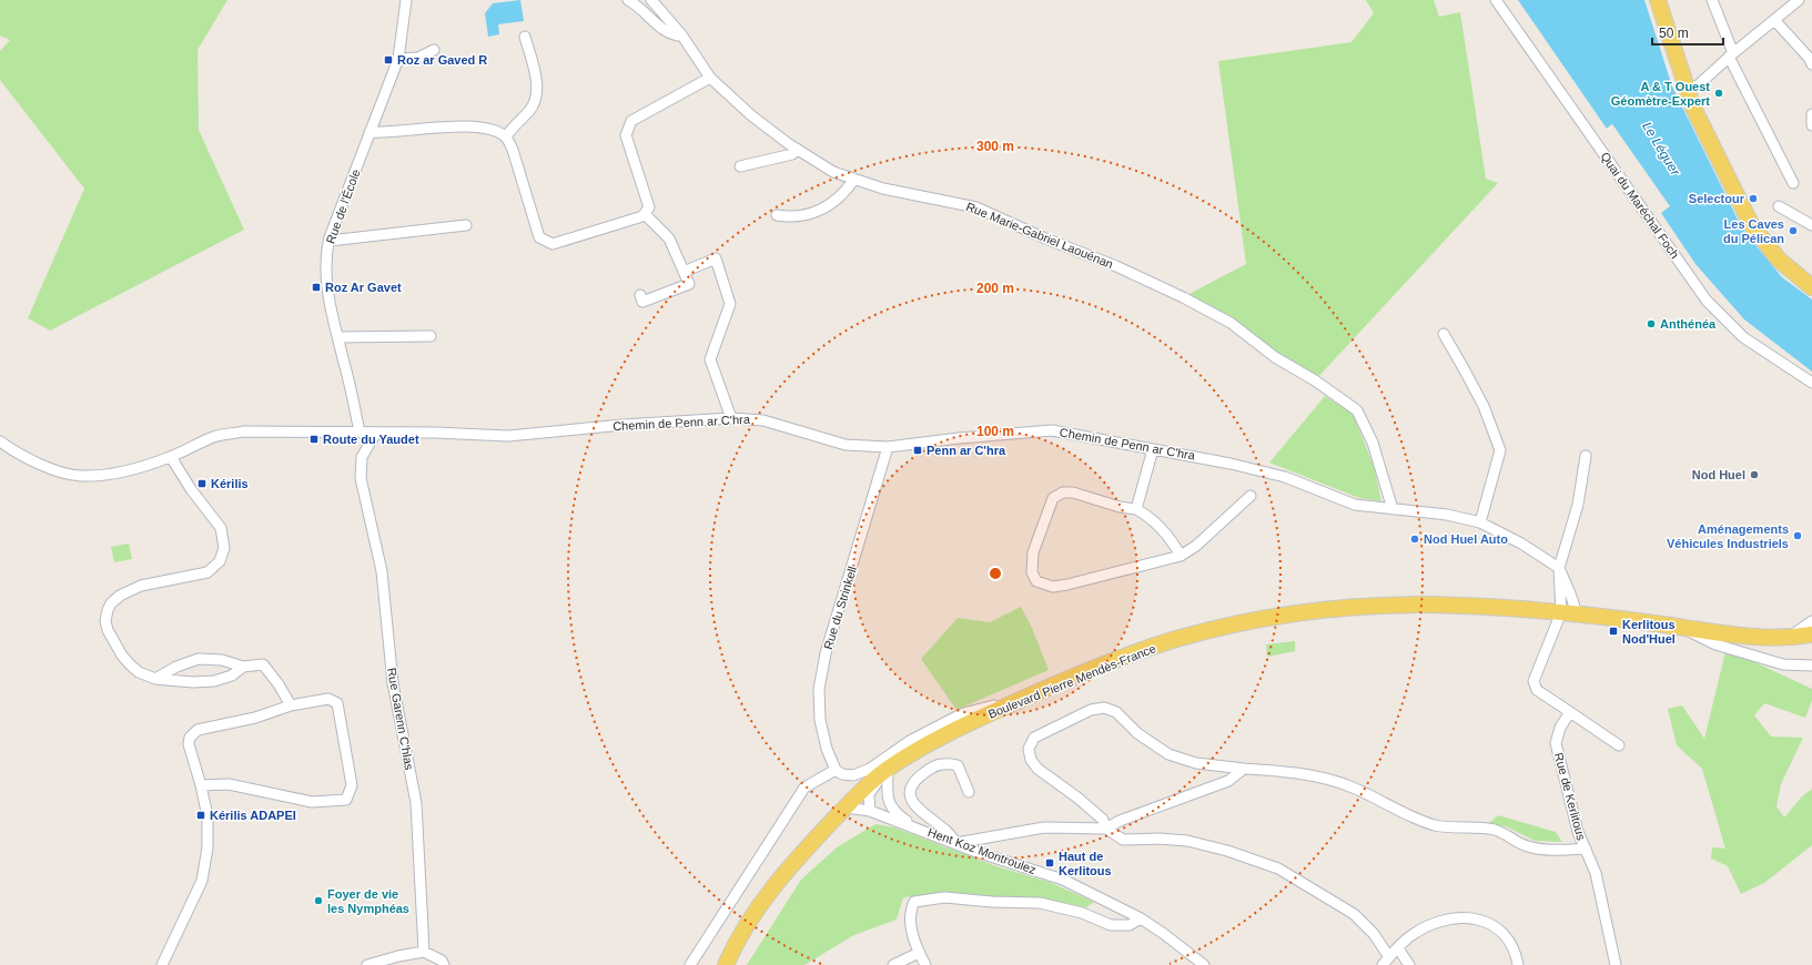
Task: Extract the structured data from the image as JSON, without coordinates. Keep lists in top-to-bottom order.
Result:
{
  "streets": {
    "main road": ["Boulevard Pierre Mendès-France"],
    "street": [
      "Quai du Maréchal Foch",
      "Rue de l'École",
      "Rue Marie-Gabriel Laouénan",
      "Chemin de Penn ar C'hra",
      "Rue du Strinkell",
      "Rue Garenn C'hlas",
      "Rue de Kerlitous",
      "Hent Koz Montroulez"
    ]
  },
  "crossings": [
    ["Rue de l'École", "Chemin de Penn ar C'hra"],
    ["Rue Marie-Gabriel Laouénan", "Chemin de Penn ar C'hra"],
    ["Chemin de Penn ar C'hra", "Rue du Strinkell"],
    ["Chemin de Penn ar C'hra", "Rue Garenn C'hlas"],
    ["Boulevard Pierre Mendès-France", "Hent Koz Montroulez"]
  ],
  "water": ["Le Léguer"],
  "places": {
    "transit": [
      "Roz ar Gaved R",
      "Roz Ar Gavet",
      "Route du Yaudet",
      "Penn ar C'hra",
      "Kérilis",
      "Kerlitous Nod'Huel",
      "Kérilis ADAPEI",
      "Haut de Kerlitous"
    ],
    "other": [
      "A & T Ouest Géomètre-Expert",
      "Selectour",
      "Les Caves du Pélican",
      "Anthénéa",
      "Nod Huel",
      "Aménagements Véhicules Industriels",
      "Nod Huel Auto",
      "Foyer de vie les Nymphéas"
    ]
  },
  "scale_bar": "50 m",
  "rings": ["300 m", "200 m", "100 m"]
}
